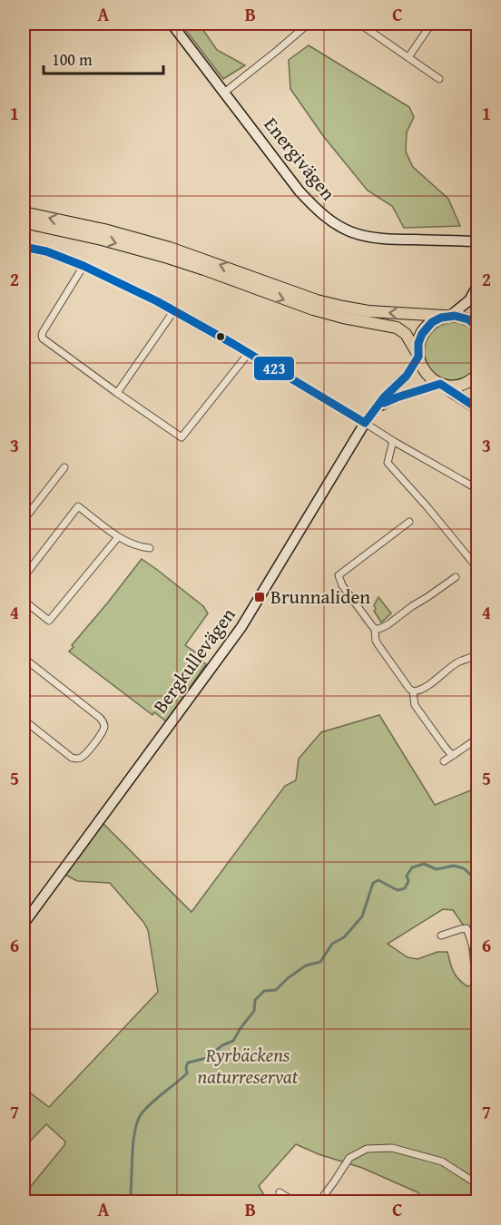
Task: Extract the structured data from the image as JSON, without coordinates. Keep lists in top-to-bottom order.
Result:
{
  "streets": {
    "street": ["Energivägen", "Bergkullevägen"]
  },
  "parks": ["Ryrbäckens naturreservat"],
  "places": {
    "transit": ["Brunnaliden"]
  },
  "lines": ["transit line 423"],
  "scale_bar": "100 m",
  "grid": {
    "columns": ["A", "B", "C"],
    "rows": [
      "1",
      "2",
      "3",
      "4",
      "5",
      "6",
      "7"
    ]
  }
}
